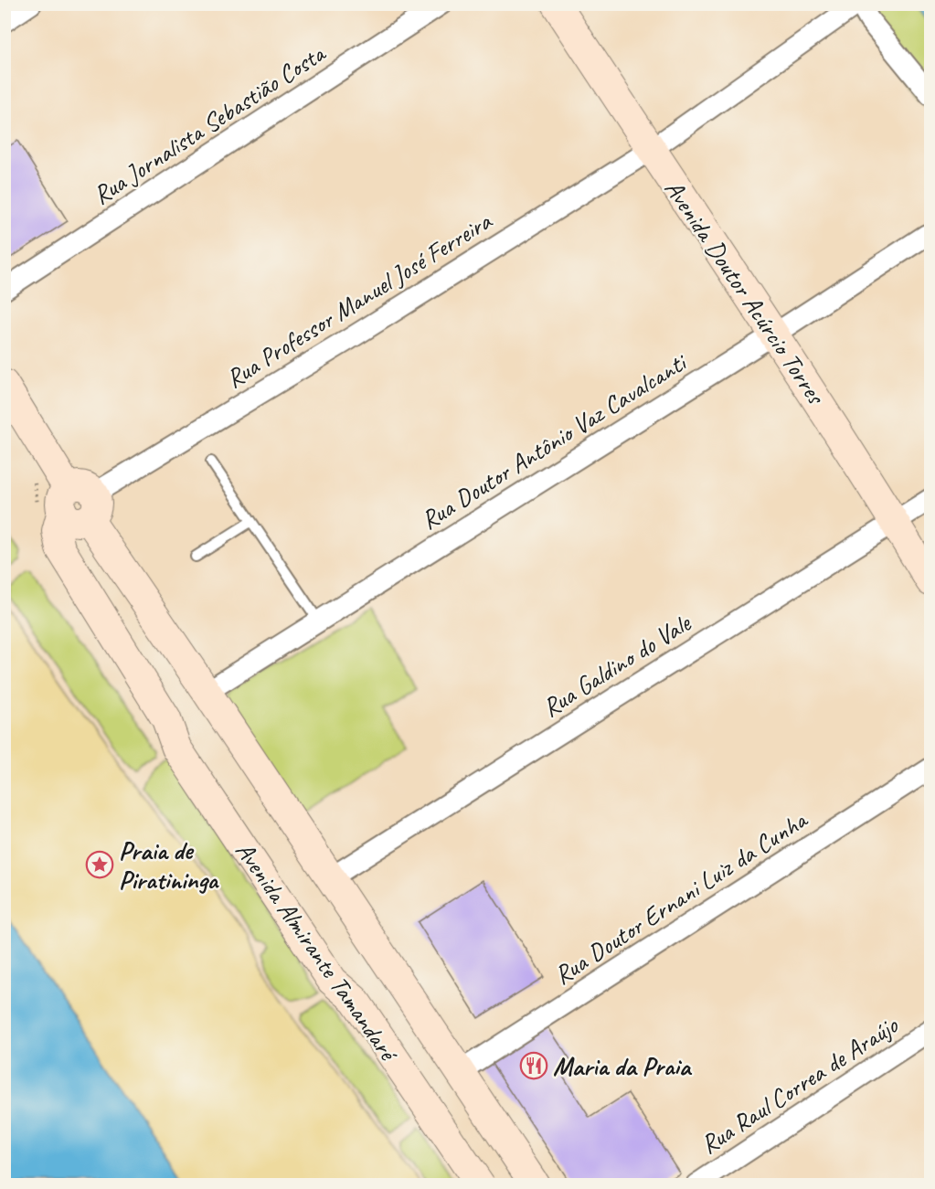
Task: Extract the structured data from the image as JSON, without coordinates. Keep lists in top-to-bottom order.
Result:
{
  "streets": {
    "street": [
      "Rua Jornalista Sebastião Costa",
      "Avenida Doutor Acúrcio Torres",
      "Rua Professor Manuel José Ferreira",
      "Rua Doutor Antônio Vaz Cavalcanti",
      "Rua Galdino do Vale",
      "Rua Doutor Ernani Luiz da Cunha",
      "Avenida Almirante Tamandaré",
      "Rua Raul Correa de Araújo"
    ]
  },
  "crossings": [
    ["Avenida Doutor Acúrcio Torres", "Rua Professor Manuel José Ferreira"],
    ["Avenida Doutor Acúrcio Torres", "Rua Doutor Antônio Vaz Cavalcanti"],
    ["Avenida Doutor Acúrcio Torres", "Rua Galdino do Vale"],
    ["Rua Professor Manuel José Ferreira", "Avenida Almirante Tamandaré"],
    ["Rua Doutor Antônio Vaz Cavalcanti", "Avenida Almirante Tamandaré"],
    ["Rua Galdino do Vale", "Avenida Almirante Tamandaré"],
    ["Rua Doutor Ernani Luiz da Cunha", "Avenida Almirante Tamandaré"]
  ],
  "places": {
    "place": ["Praia de Piratininga"],
    "restaurant": ["Maria da Praia"]
  }
}
